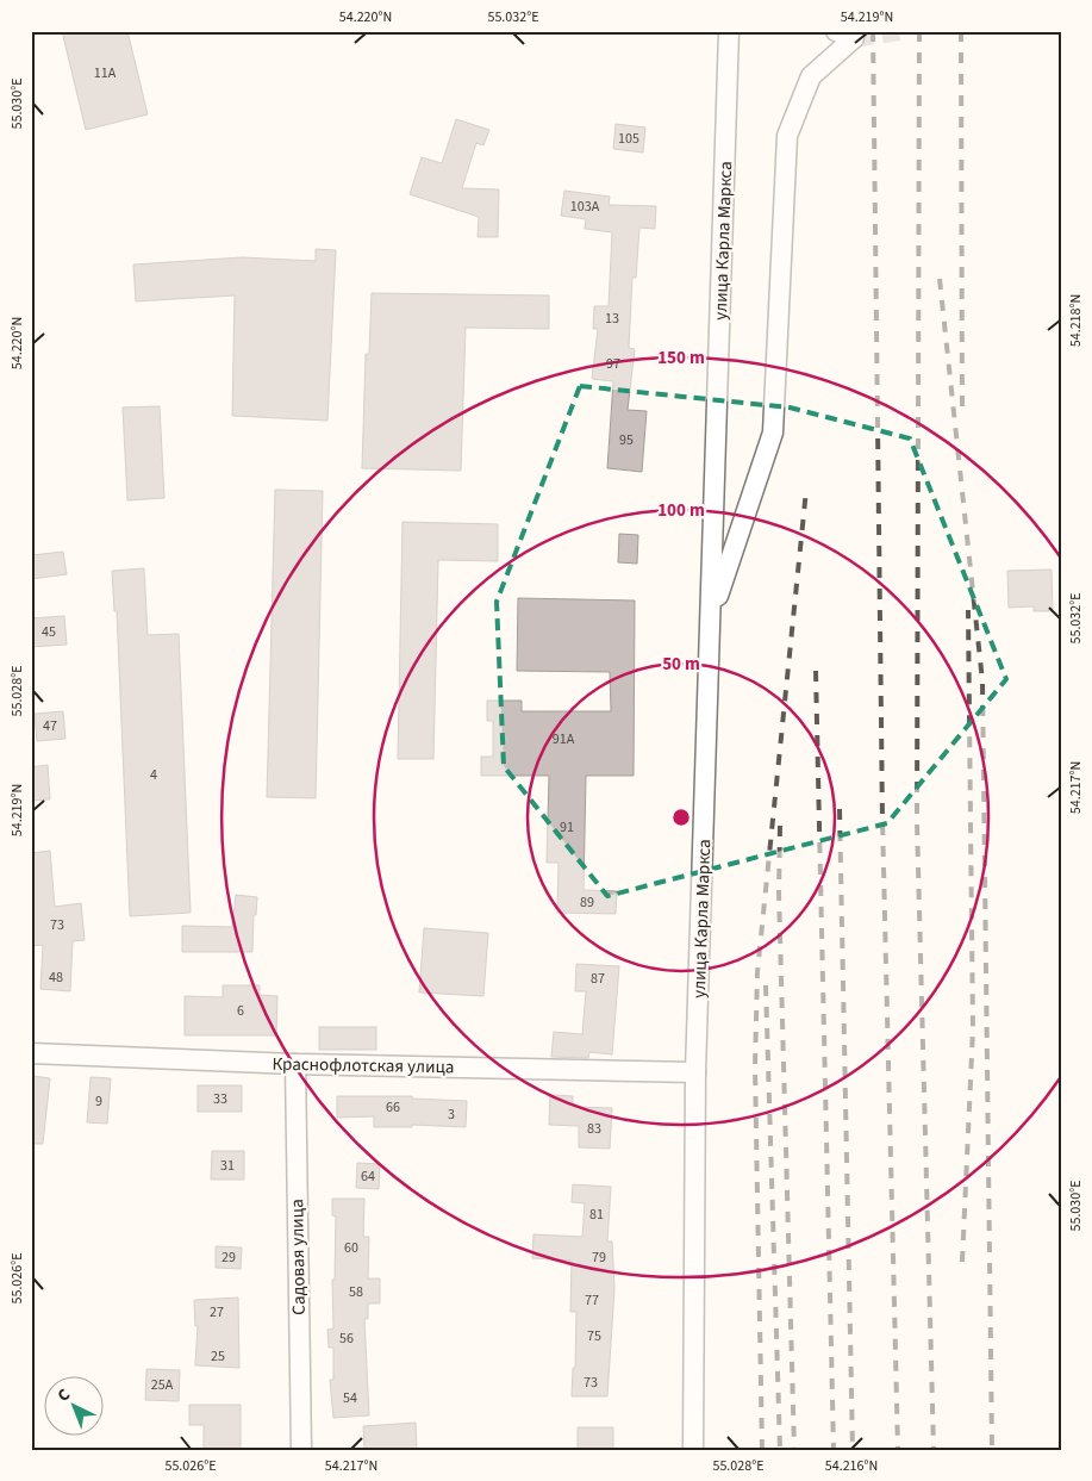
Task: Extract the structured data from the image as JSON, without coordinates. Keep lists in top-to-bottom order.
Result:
{
  "streets": {
    "street": ["улица Карла Маркса", "Краснофлотская улица", "Садовая улица"]
  },
  "crossings": [
    ["улица Карла Маркса", "Краснофлотская улица"],
    ["Краснофлотская улица", "Садовая улица"]
  ],
  "house_numbers": [
    "11А",
    "105",
    "103А",
    "13",
    "97",
    "95",
    "45",
    "47",
    "91А",
    "4",
    "91",
    "89",
    "73",
    "48",
    "87",
    "6",
    "33",
    "9",
    "66",
    "3",
    "83",
    "31",
    "64",
    "81",
    "60",
    "29",
    "79",
    "58",
    "77",
    "27",
    "75",
    "56",
    "25",
    "73",
    "25А",
    "54"
  ],
  "north": "top left",
  "coordinates": [
    "54.220°N",
    "55.032°E",
    "54.219°N",
    "55.030°E",
    "54.218°N",
    "55.028°E",
    "54.217°N",
    "55.026°E",
    "54.216°N"
  ],
  "rings": ["150 m", "100 m", "50 m"]
}
